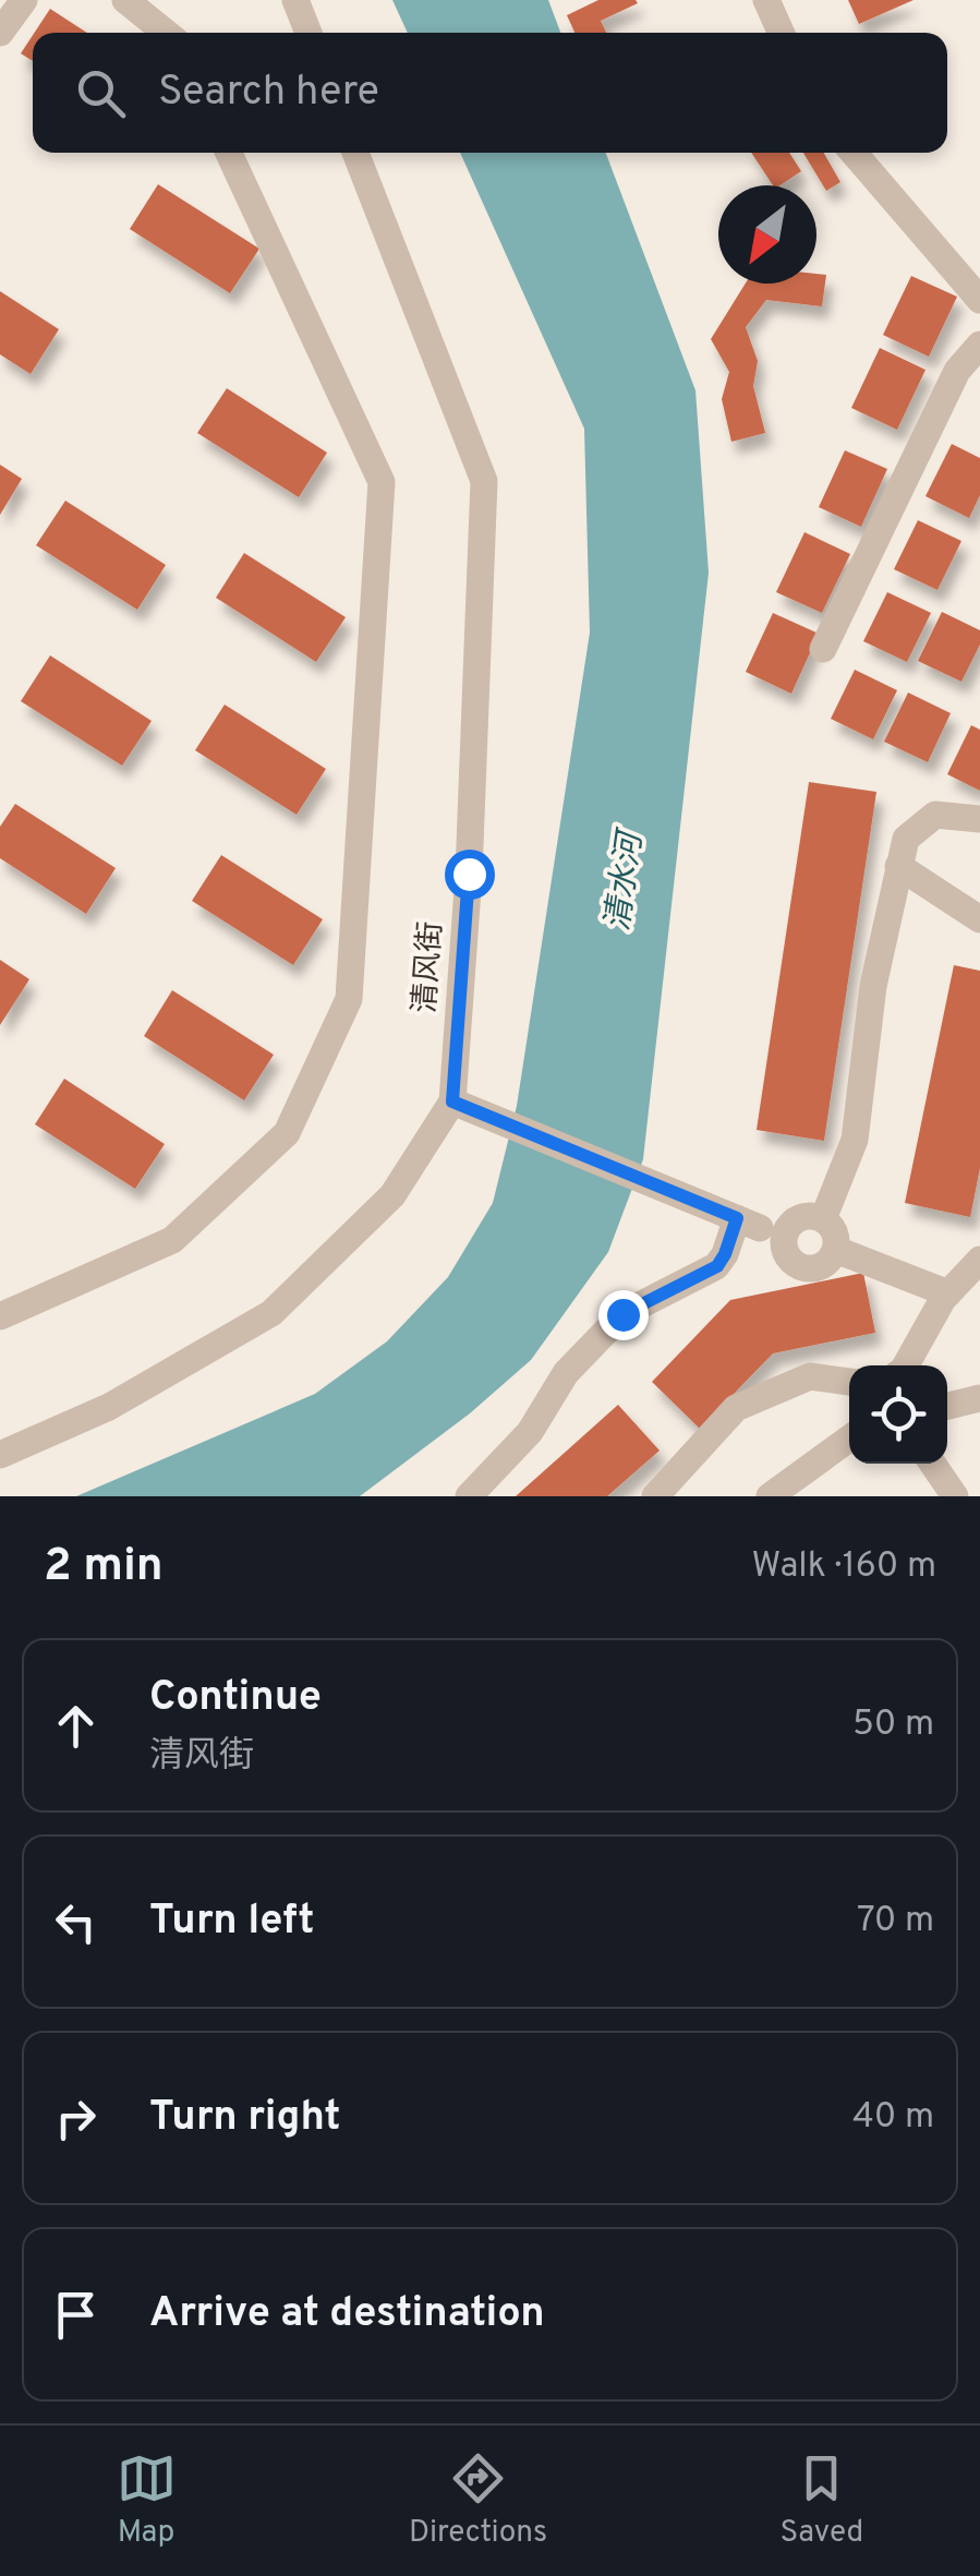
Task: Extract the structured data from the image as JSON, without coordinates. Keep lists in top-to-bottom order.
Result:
{
  "streets": {
    "street": ["清风街"]
  },
  "water": ["清水河"],
  "north": "bottom left",
  "page": {
    "search": "Search here",
    "heading": ["2 min", "Walk · 160 m"],
    "list": [
      ["Continue", "清风街", "50 m"],
      ["Turn left", "70 m"],
      ["Turn right", "40 m"],
      "Arrive at destination"
    ],
    "nav": ["Map", "Directions", "Saved"]
  }
}
